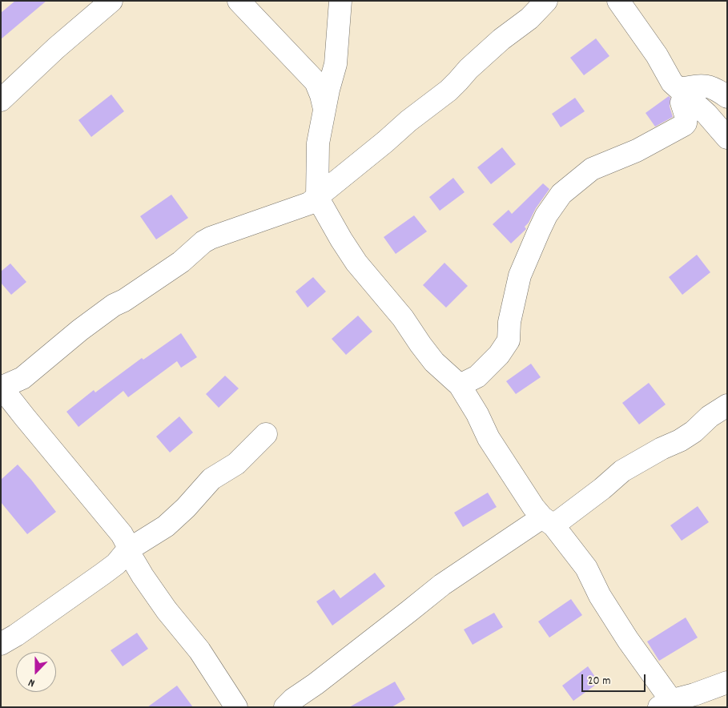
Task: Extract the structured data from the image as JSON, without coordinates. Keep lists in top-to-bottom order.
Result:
{
  "scale_bar": "20 m",
  "north": "bottom"
}
